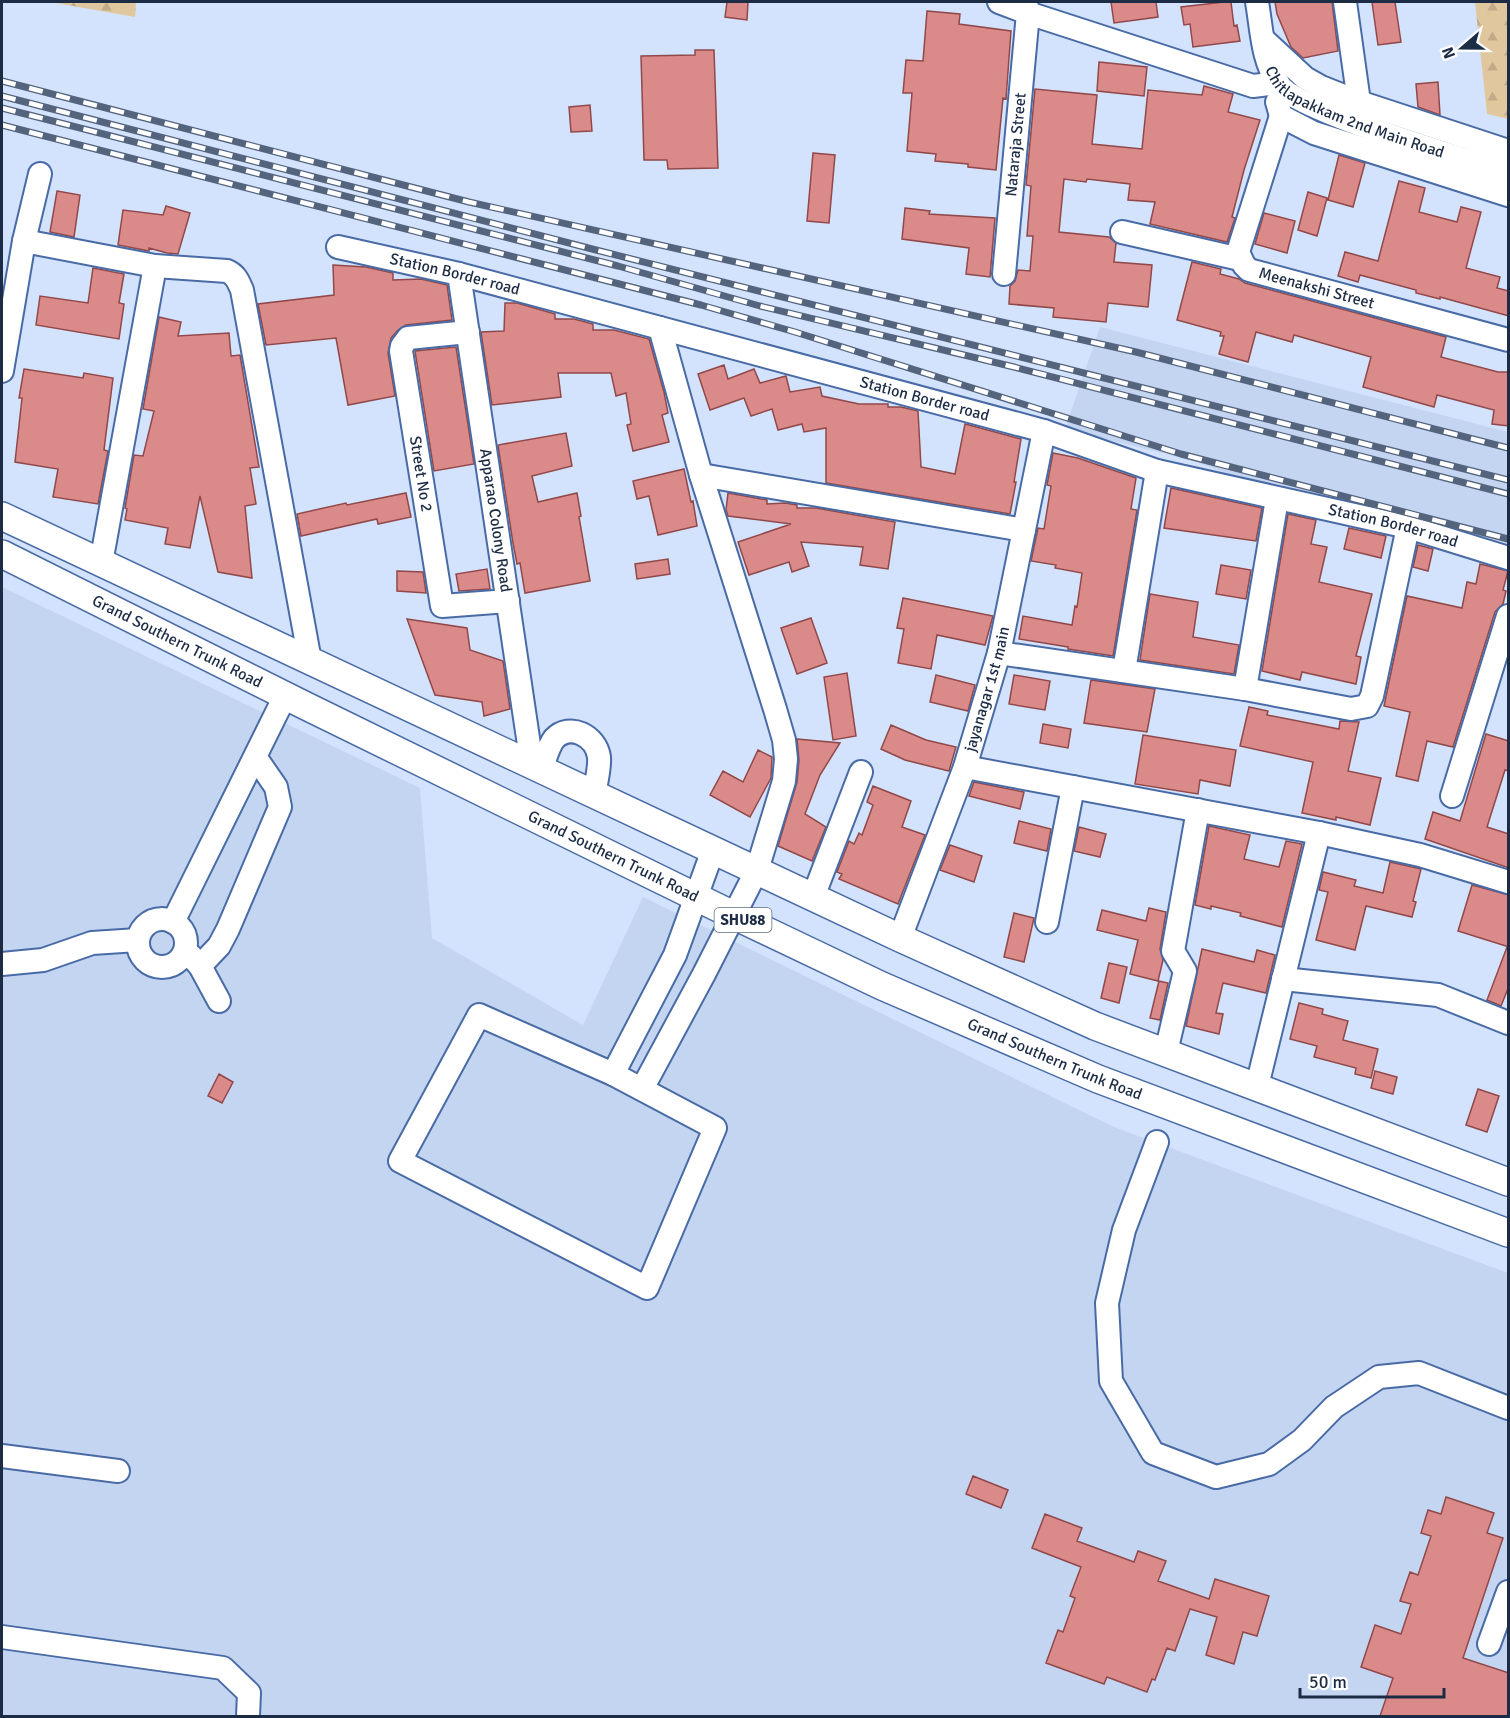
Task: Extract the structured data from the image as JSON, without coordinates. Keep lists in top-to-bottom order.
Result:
{
  "streets": {
    "main road": ["Grand Southern Trunk Road", "SHU88"],
    "street": [
      "Chitlapakkam 2nd Main Road",
      "Nataraja Street",
      "Station Border road",
      "Meenakshi Street",
      "Street No 2",
      "Apparao Colony Road",
      "jayanagar 1st main"
    ]
  },
  "crossings": [
    ["Chitlapakkam 2nd Main Road", "Meenakshi Street"],
    ["Station Border road", "Apparao Colony Road"],
    ["Station Border road", "jayanagar 1st main"],
    ["Street No 2", "Apparao Colony Road"]
  ],
  "scale_bar": "50 m",
  "north": "left"
}
